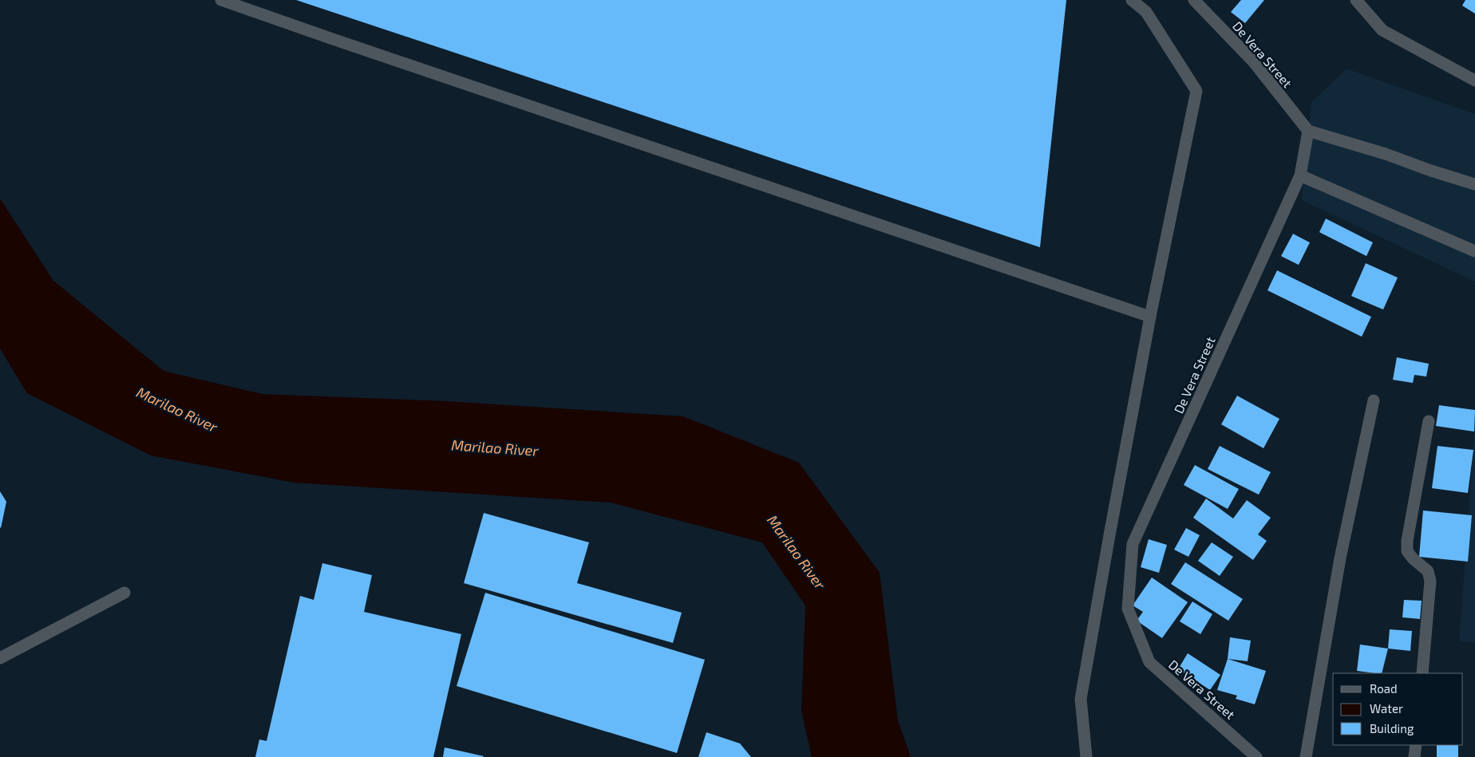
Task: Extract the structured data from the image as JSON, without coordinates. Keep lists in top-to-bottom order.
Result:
{
  "streets": {
    "street": ["De Vera Street"]
  },
  "water": ["Marilao River"],
  "legend": ["Road", "Water", "Building"]
}
